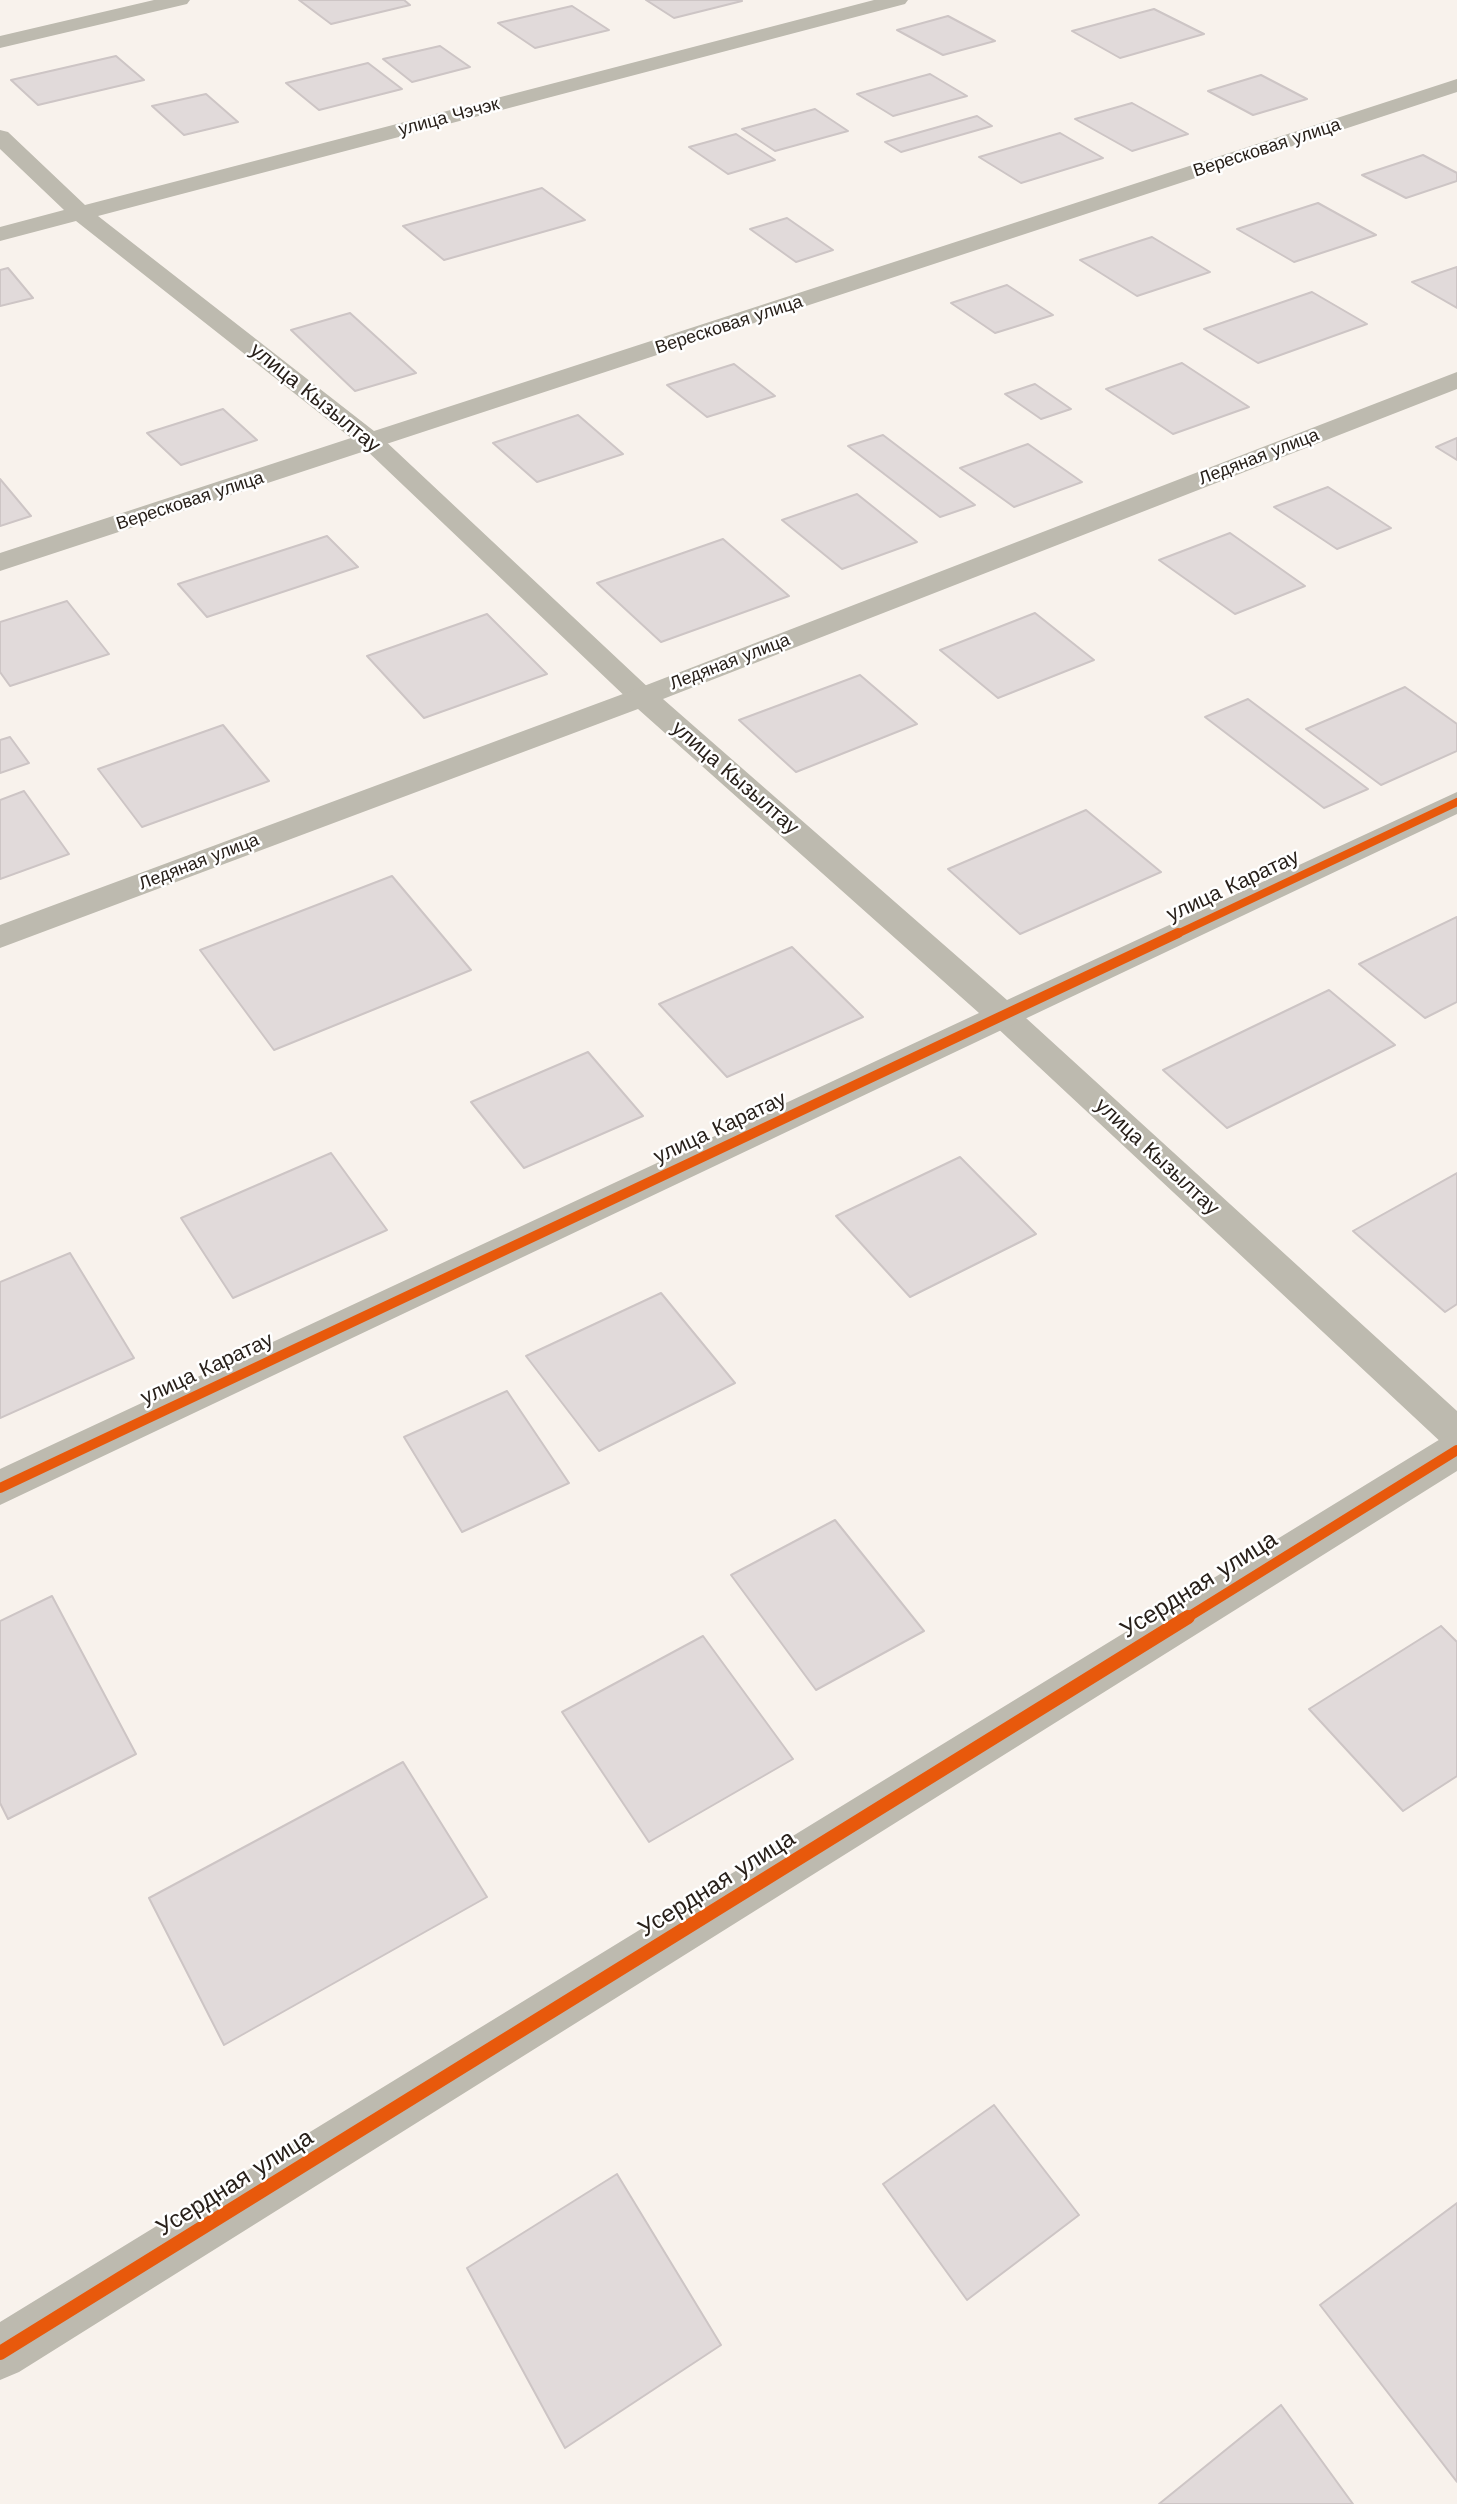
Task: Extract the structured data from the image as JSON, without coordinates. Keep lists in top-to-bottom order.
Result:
{
  "streets": {
    "street": [
      "улица Чэчэк",
      "Вересковая улица",
      "улица Кызылтау",
      "Ледяная улица",
      "улица Каратау",
      "Усердная улица"
    ]
  },
  "crossings": [
    ["улица Чэчэк", "улица Кызылтау"],
    ["Вересковая улица", "улица Кызылтау"],
    ["улица Кызылтау", "Ледяная улица"],
    ["улица Кызылтау", "улица Каратау"]
  ]
}
